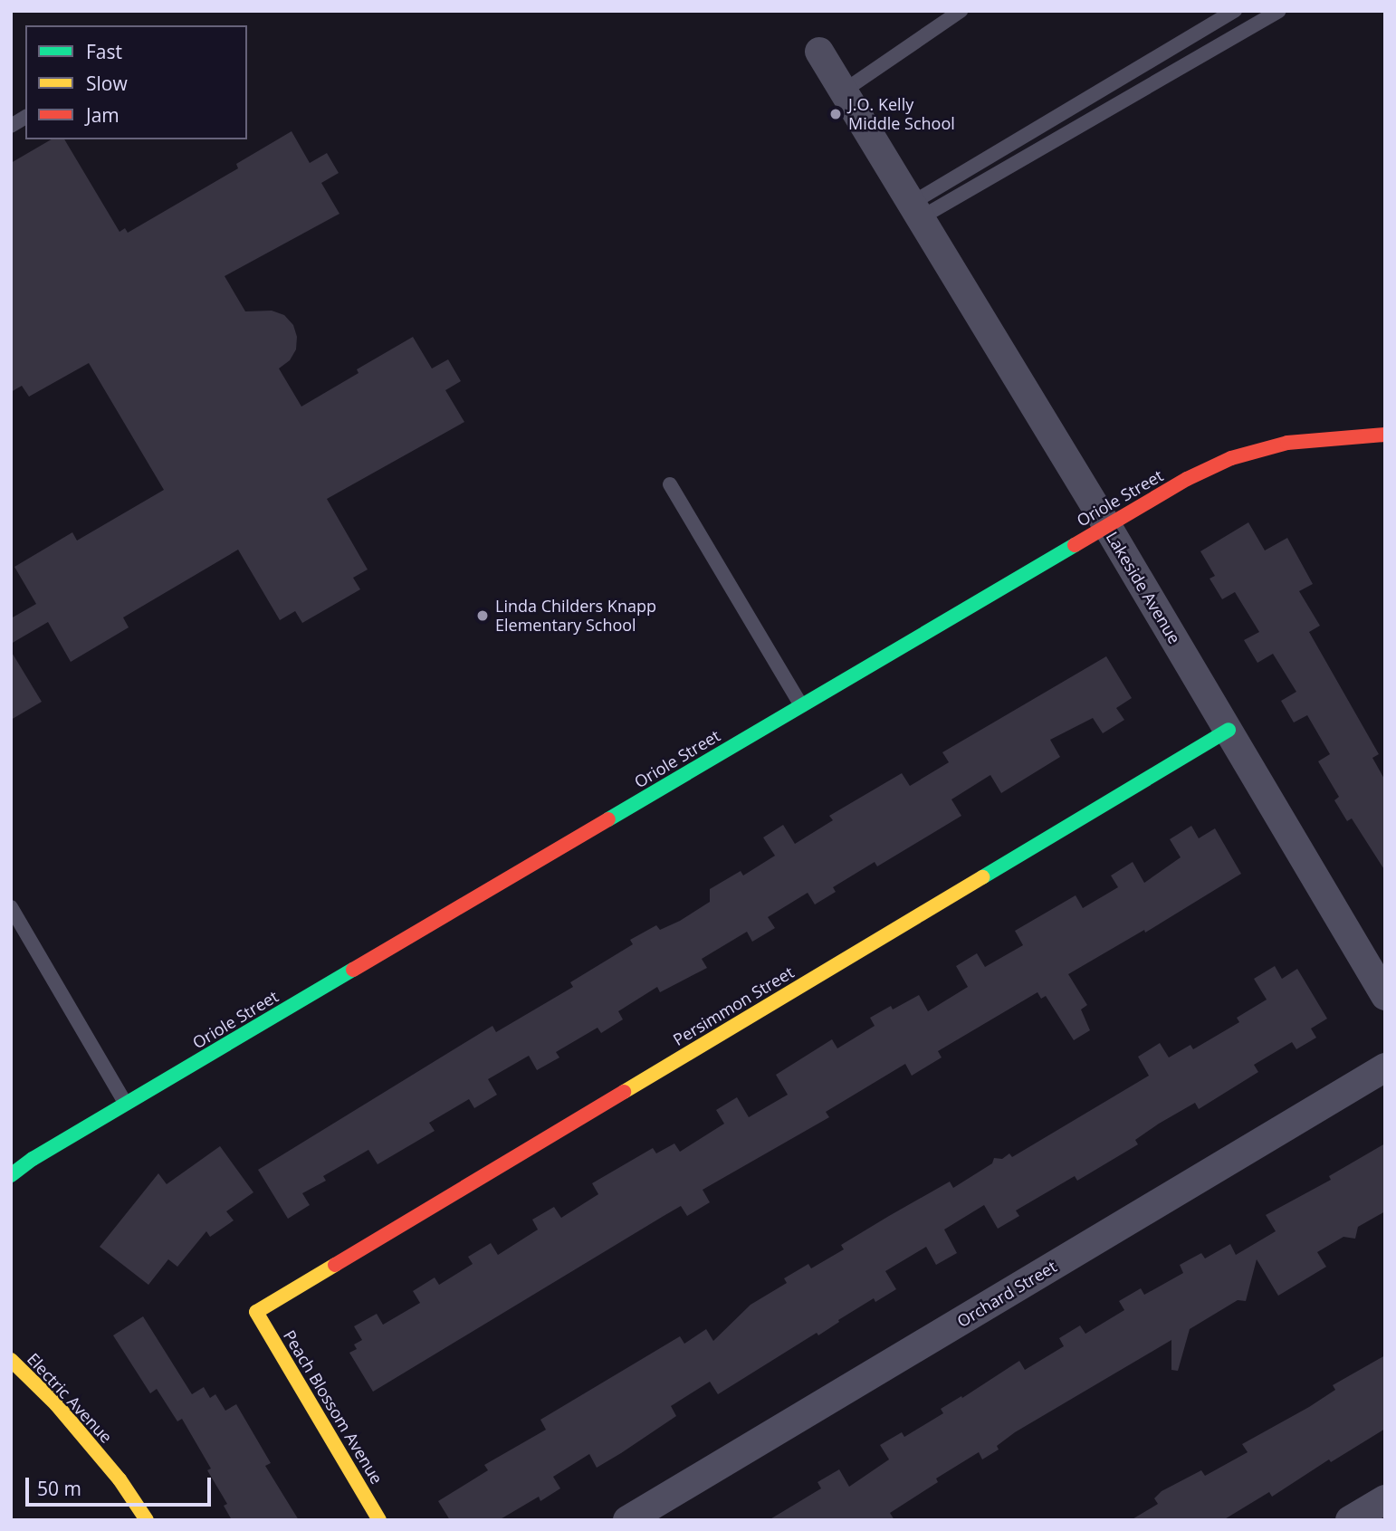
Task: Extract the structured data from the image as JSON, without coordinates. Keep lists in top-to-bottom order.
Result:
{
  "streets": {
    "street": [
      "Oriole Street",
      "Lakeside Avenue",
      "Persimmon Street",
      "Orchard Street",
      "Electric Avenue",
      "Peach Blossom Avenue"
    ]
  },
  "crossings": [
    ["Oriole Street", "Lakeside Avenue"],
    ["Lakeside Avenue", "Persimmon Street"],
    ["Persimmon Street", "Peach Blossom Avenue"]
  ],
  "places": ["J.O. Kelly Middle School", "Linda Childers Knapp Elementary School"],
  "legend": ["Fast", "Slow", "Jam"],
  "scale_bar": "50 m"
}
